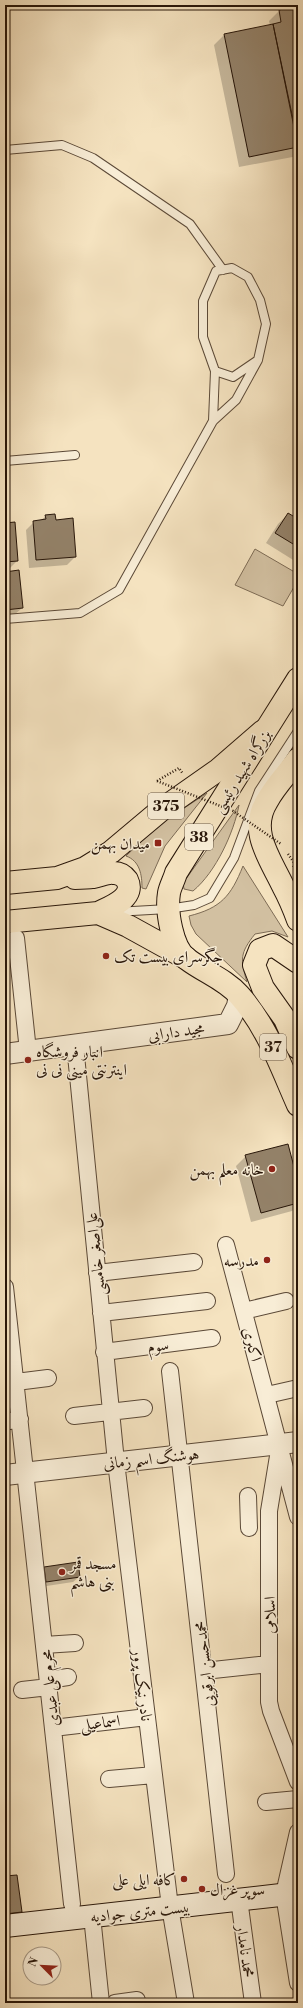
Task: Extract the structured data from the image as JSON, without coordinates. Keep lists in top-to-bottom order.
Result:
{
  "streets": {
    "main road": [
      "بزرگراه شهید رئیسی",
      "375",
      "38",
      "37",
      "بیست متری جوادیه"
    ],
    "street": [
      "مجید دارابی",
      "علی‌اصغر خامسی",
      "اکبری",
      "سوم",
      "هوشنگ اسم زمانی",
      "اسلامی",
      "محمدحسن ابرقویی",
      "نادر نیک پرور",
      "محرم علی عبدی",
      "اسماعیلی",
      "محمد نامدار"
    ]
  },
  "crossings": [
    ["بزرگراه شهید رئیسی", "375"],
    ["بزرگراه شهید رئیسی", "مجید دارابی"],
    ["بزرگراه شهید رئیسی", "37"],
    ["مجید دارابی", "37"],
    ["مجید دارابی", "علی‌اصغر خامسی"],
    ["علی‌اصغر خامسی", "سوم"],
    ["علی‌اصغر خامسی", "هوشنگ اسم زمانی"],
    ["علی‌اصغر خامسی", "نادر نیک پرور"],
    ["اکبری", "هوشنگ اسم زمانی"],
    ["اکبری", "اسلامی"],
    ["هوشنگ اسم زمانی", "اسلامی"],
    ["هوشنگ اسم زمانی", "محمدحسن ابرقویی"],
    ["هوشنگ اسم زمانی", "نادر نیک پرور"],
    ["هوشنگ اسم زمانی", "محرم علی عبدی"],
    ["نادر نیک پرور", "اسماعیلی"],
    ["نادر نیک پرور", "بیست متری جوادیه"],
    ["محرم علی عبدی", "اسماعیلی"],
    ["بیست متری جوادیه", "محمد نامدار"]
  ],
  "places": {
    "transit": ["میدان بهمن"],
    "other": [
      "جگرسرای بیست تک",
      "انبار فروشگاه اینترنتی مینی نی نی",
      "خانه معلم بهمن",
      "مدرسه",
      "مسجد قمر بنی هاشم",
      "کافه ایلی علی",
      "سوپر غزال"
    ]
  },
  "north": "top left"
}
